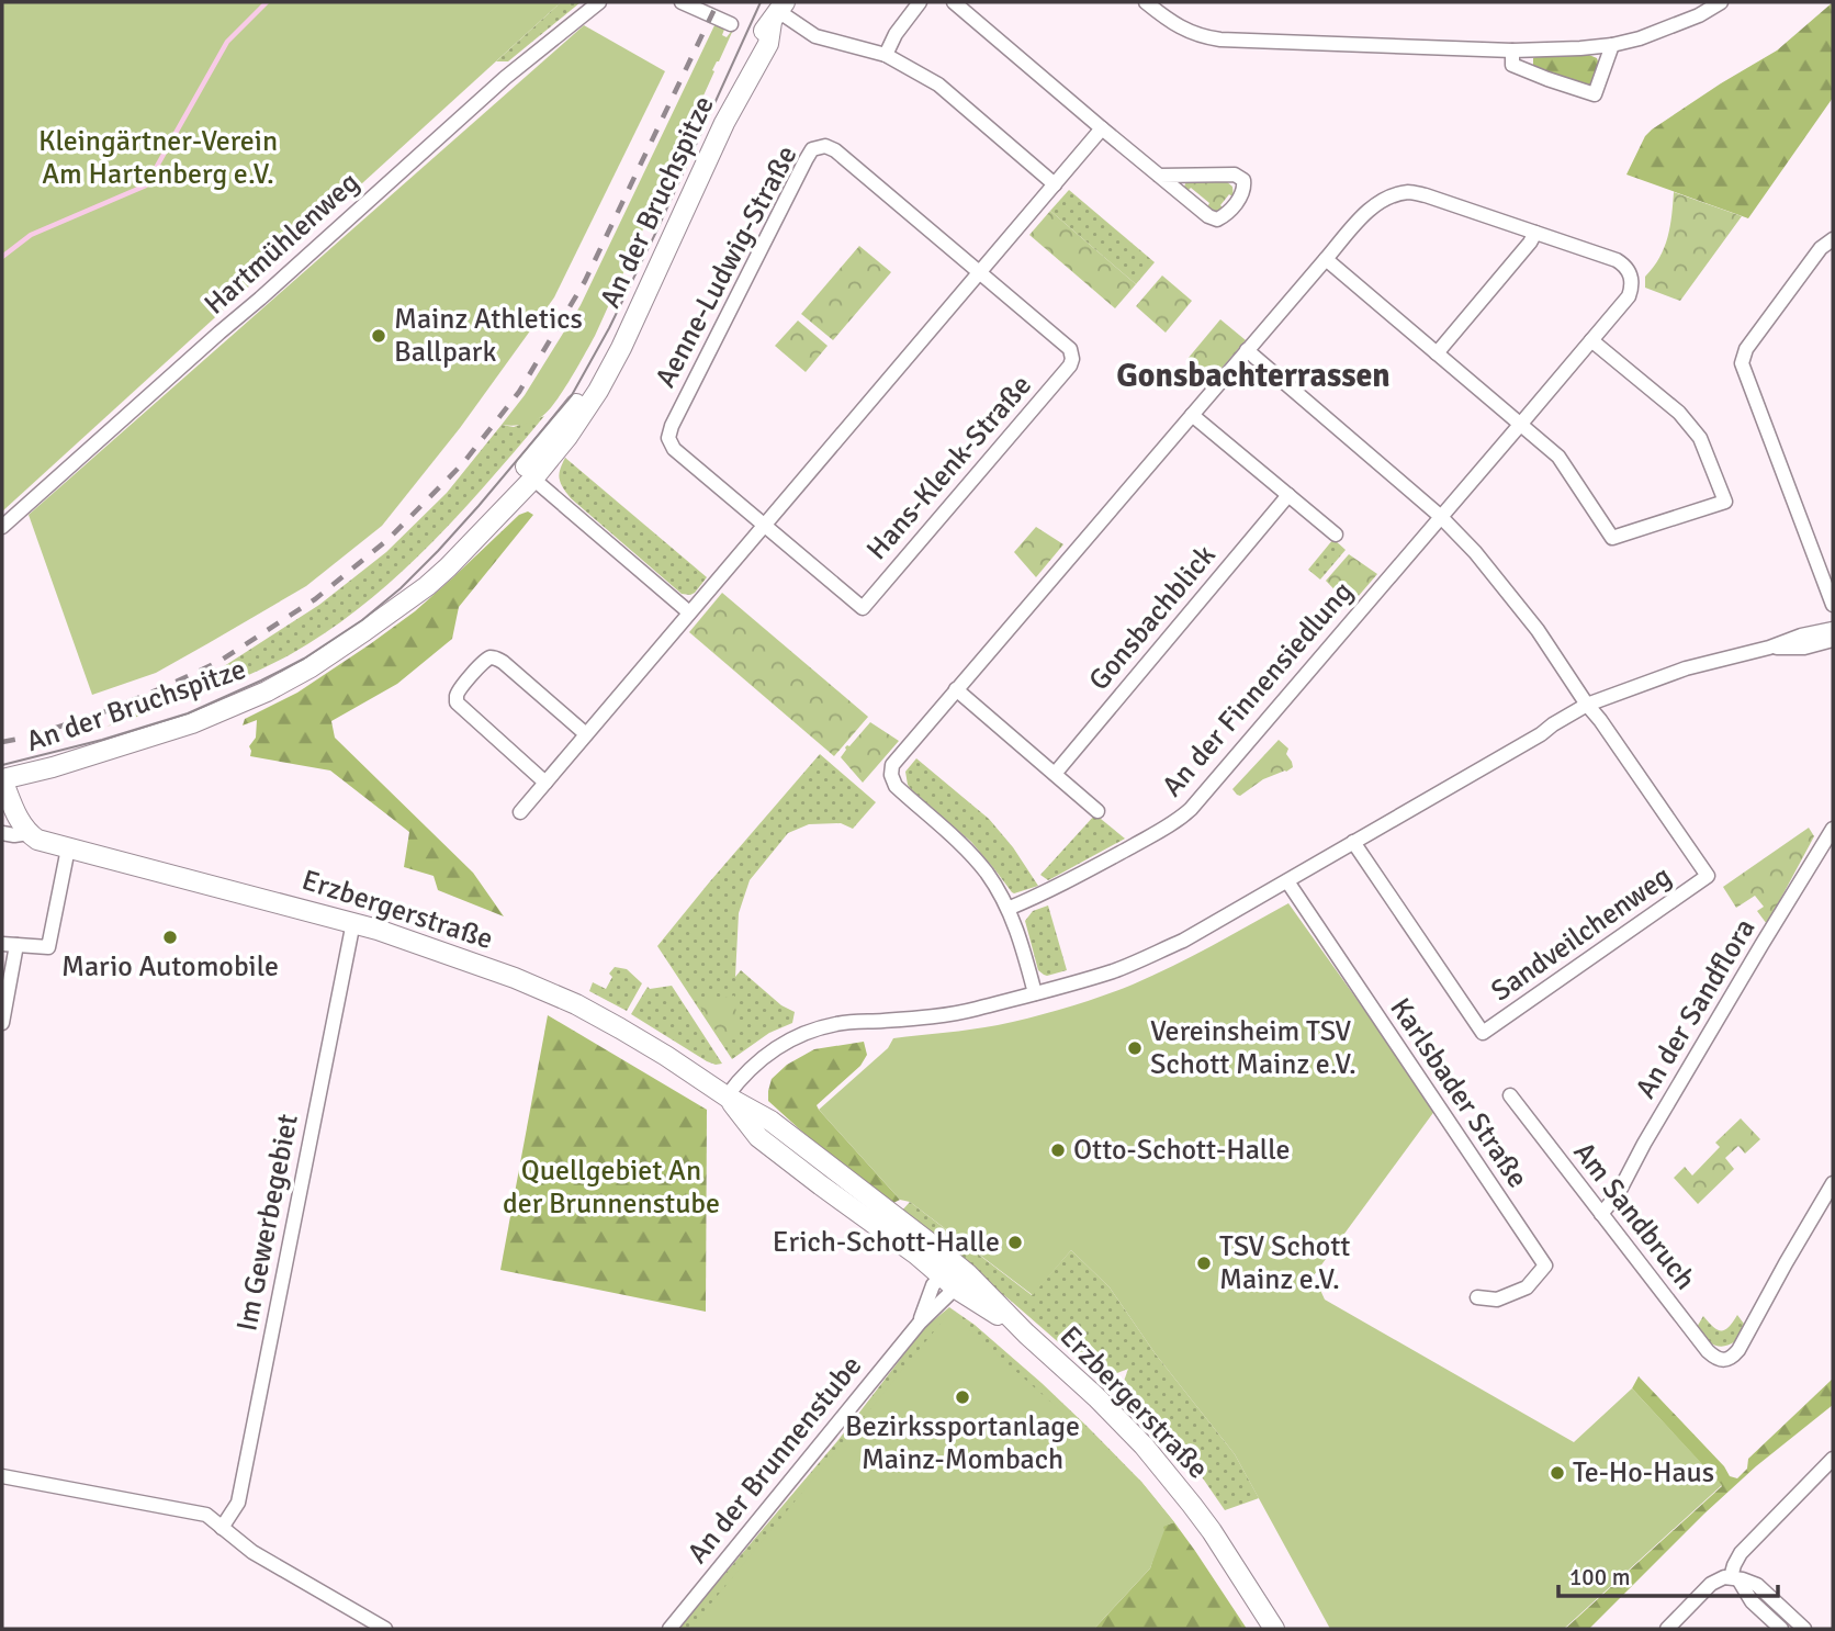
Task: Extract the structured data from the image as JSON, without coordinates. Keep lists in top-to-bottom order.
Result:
{
  "streets": {
    "main road": ["An der Bruchspitze", "Erzbergerstraße"],
    "street": [
      "Hartmühlenweg",
      "Aenne-Ludwig-Straße",
      "Hans-Klenk-Straße",
      "Gonsbachblick",
      "An der Finnensiedlung",
      "Sandveilchenweg",
      "An der Sandflora",
      "Karlsbader Straße",
      "Am Sandbruch",
      "Im Gewerbegebiet",
      "An der Brunnenstube"
    ]
  },
  "crossings": [
    ["Aenne-Ludwig-Straße", "Hans-Klenk-Straße"],
    ["Erzbergerstraße", "Im Gewerbegebiet"],
    ["Erzbergerstraße", "An der Brunnenstube"],
    ["An der Sandflora", "Am Sandbruch"]
  ],
  "districts": ["Gonsbachterrassen"],
  "parks": ["Kleingärtner-Verein Am Hartenberg e.V.", "Quellgebiet An der Brunnenstube"],
  "places": [
    "Mainz Athletics Ballpark",
    "Mario Automobile",
    "Vereinsheim TSV Schott Mainz e.V.",
    "Otto-Schott-Halle",
    "Erich-Schott-Halle",
    "TSV Schott Mainz e.V.",
    "Bezirkssportanlage Mainz-Mombach",
    "Te-Ho-Haus"
  ],
  "scale_bar": "100 m"
}
